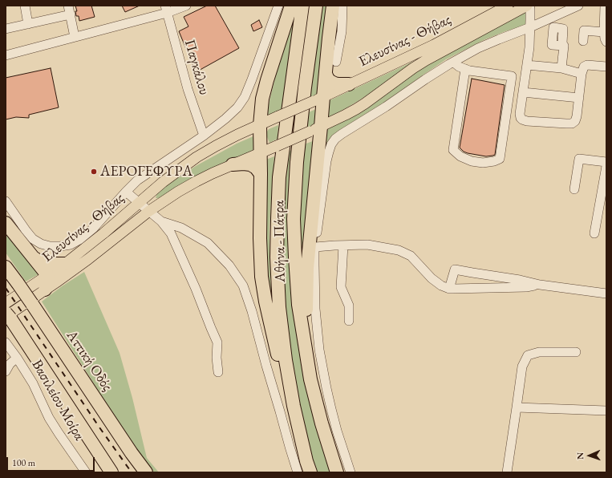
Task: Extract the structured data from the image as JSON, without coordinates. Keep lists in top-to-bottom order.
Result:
{
  "streets": {
    "highway": ["Αθήνα - Πάτρα", "Αττική Οδός"],
    "main road": ["Ελευσίνας - Θήβας"],
    "street": ["Παγκάλου", "Βασιλείου Μοίρα"]
  },
  "places": ["ΑΕΡΟΓΕΦΥΡΑ"],
  "scale_bar": "100 m",
  "north": "left"
}
